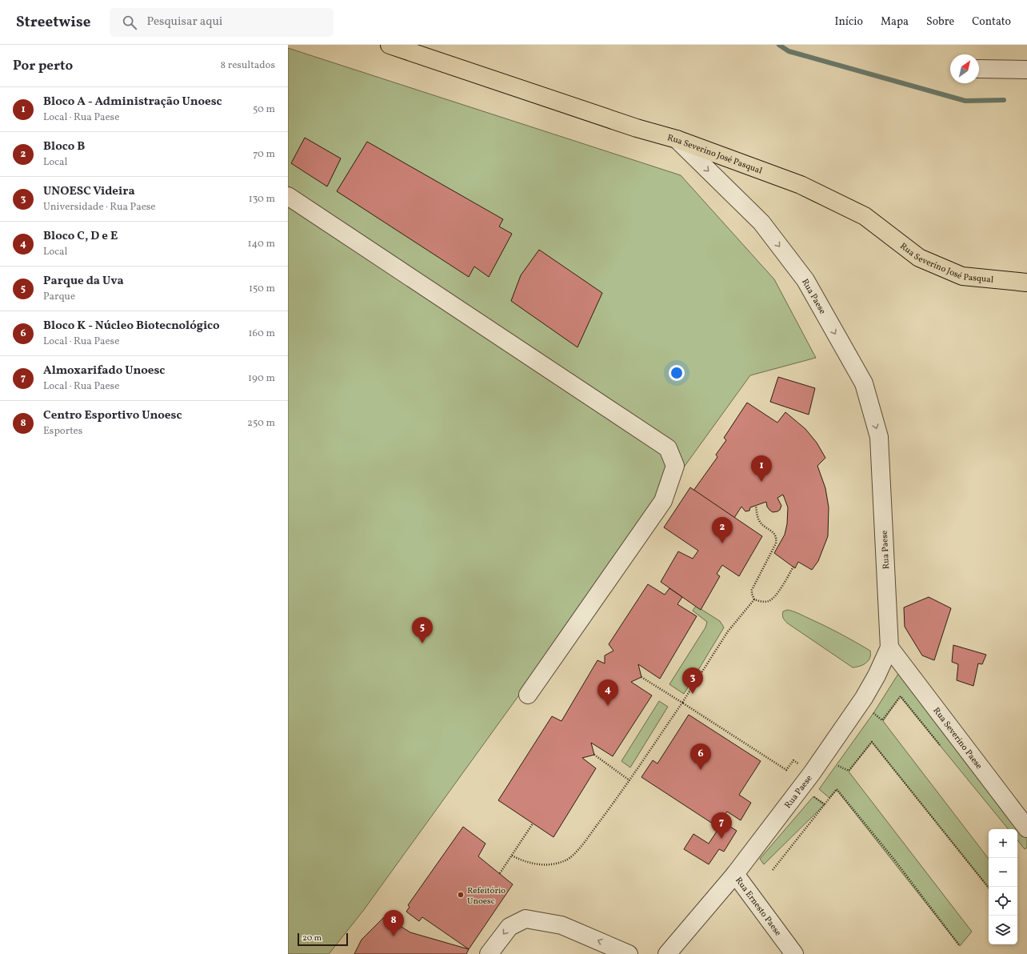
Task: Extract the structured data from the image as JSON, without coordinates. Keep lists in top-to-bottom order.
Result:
{
  "streets": {
    "main road": ["Rua Severino José Pasqual"],
    "street": ["Rua Paese", "Rua Severino Paese", "Rua Ernesto Paese"]
  },
  "crossings": [
    ["Rua Severino José Pasqual", "Rua Paese"],
    ["Rua Paese", "Rua Severino Paese"],
    ["Rua Paese", "Rua Ernesto Paese"]
  ],
  "one_way": ["Rua Paese"],
  "places": ["Refeitório Unoesc"],
  "scale_bar": "20 m",
  "north": "top right",
  "page": {
    "header": "Streetwise",
    "search": "Pesquisar aqui",
    "nav": [
      "Início",
      "Mapa",
      "Sobre",
      "Contato"
    ],
    "heading": ["Por perto", "8 resultados"],
    "list": [
      {
        "mark": "1",
        "name": "Bloco A - Administração Unoesc",
        "note": "Local · Rua Paese",
        "value": "50 m"
      },
      {
        "mark": "2",
        "name": "Bloco B",
        "note": "Local",
        "value": "70 m"
      },
      {
        "mark": "3",
        "name": "UNOESC Videira",
        "note": "Universidade · Rua Paese",
        "value": "130 m"
      },
      {
        "mark": "4",
        "name": "Bloco C, D e E",
        "note": "Local",
        "value": "140 m"
      },
      {
        "mark": "5",
        "name": "Parque da Uva",
        "note": "Parque",
        "value": "150 m"
      },
      {
        "mark": "6",
        "name": "Bloco K - Núcleo Biotecnológico",
        "note": "Local · Rua Paese",
        "value": "160 m"
      },
      {
        "mark": "7",
        "name": "Almoxarifado Unoesc",
        "note": "Local · Rua Paese",
        "value": "190 m"
      },
      {
        "mark": "8",
        "name": "Centro Esportivo Unoesc",
        "note": "Esportes",
        "value": "250 m"
      }
    ],
    "pins": [
      "1",
      "2",
      "5",
      "3",
      "4",
      "6",
      "7",
      "8"
    ],
    "map_buttons": ["+", "−"],
    "scale": "20 m"
  }
}
